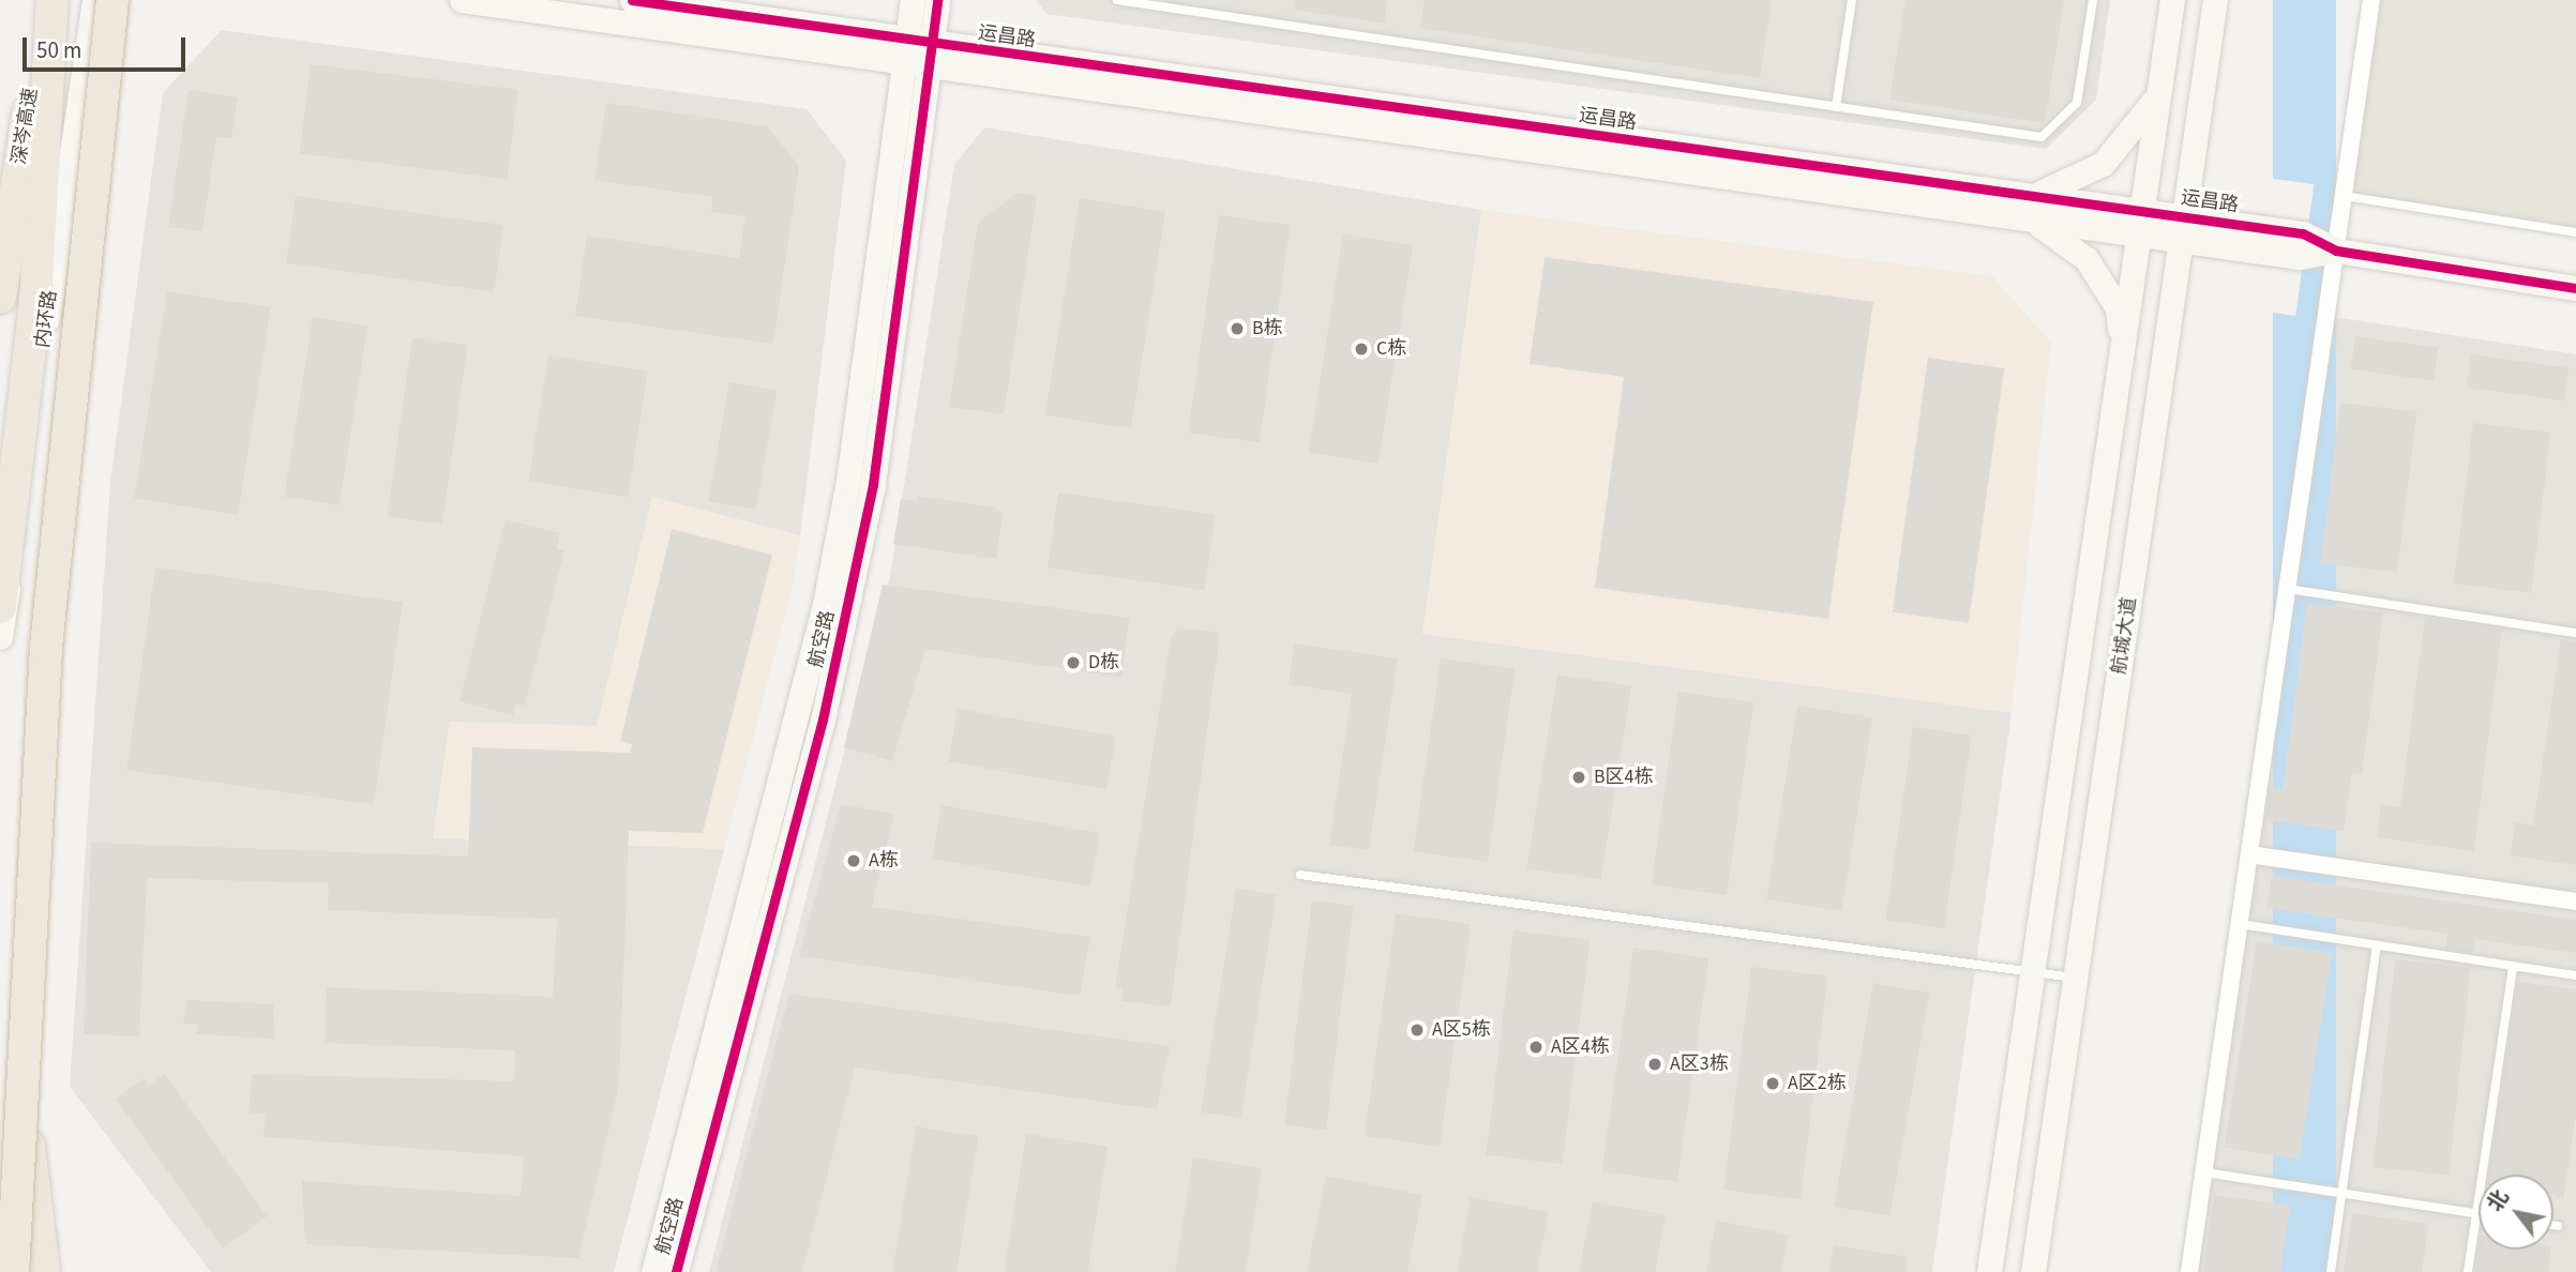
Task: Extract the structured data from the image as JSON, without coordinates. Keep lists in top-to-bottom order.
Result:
{
  "streets": {
    "highway": ["深岑高速"],
    "street": [
      "运昌路",
      "内环路",
      "航城大道",
      "航空路"
    ]
  },
  "crossings": [
    ["运昌路", "航城大道"],
    ["运昌路", "航空路"]
  ],
  "places": [
    "B栋",
    "C栋",
    "D栋",
    "B区4栋",
    "A栋",
    "A区5栋",
    "A区4栋",
    "A区3栋",
    "A区2栋"
  ],
  "scale_bar": "50 m",
  "north": "top left"
}
